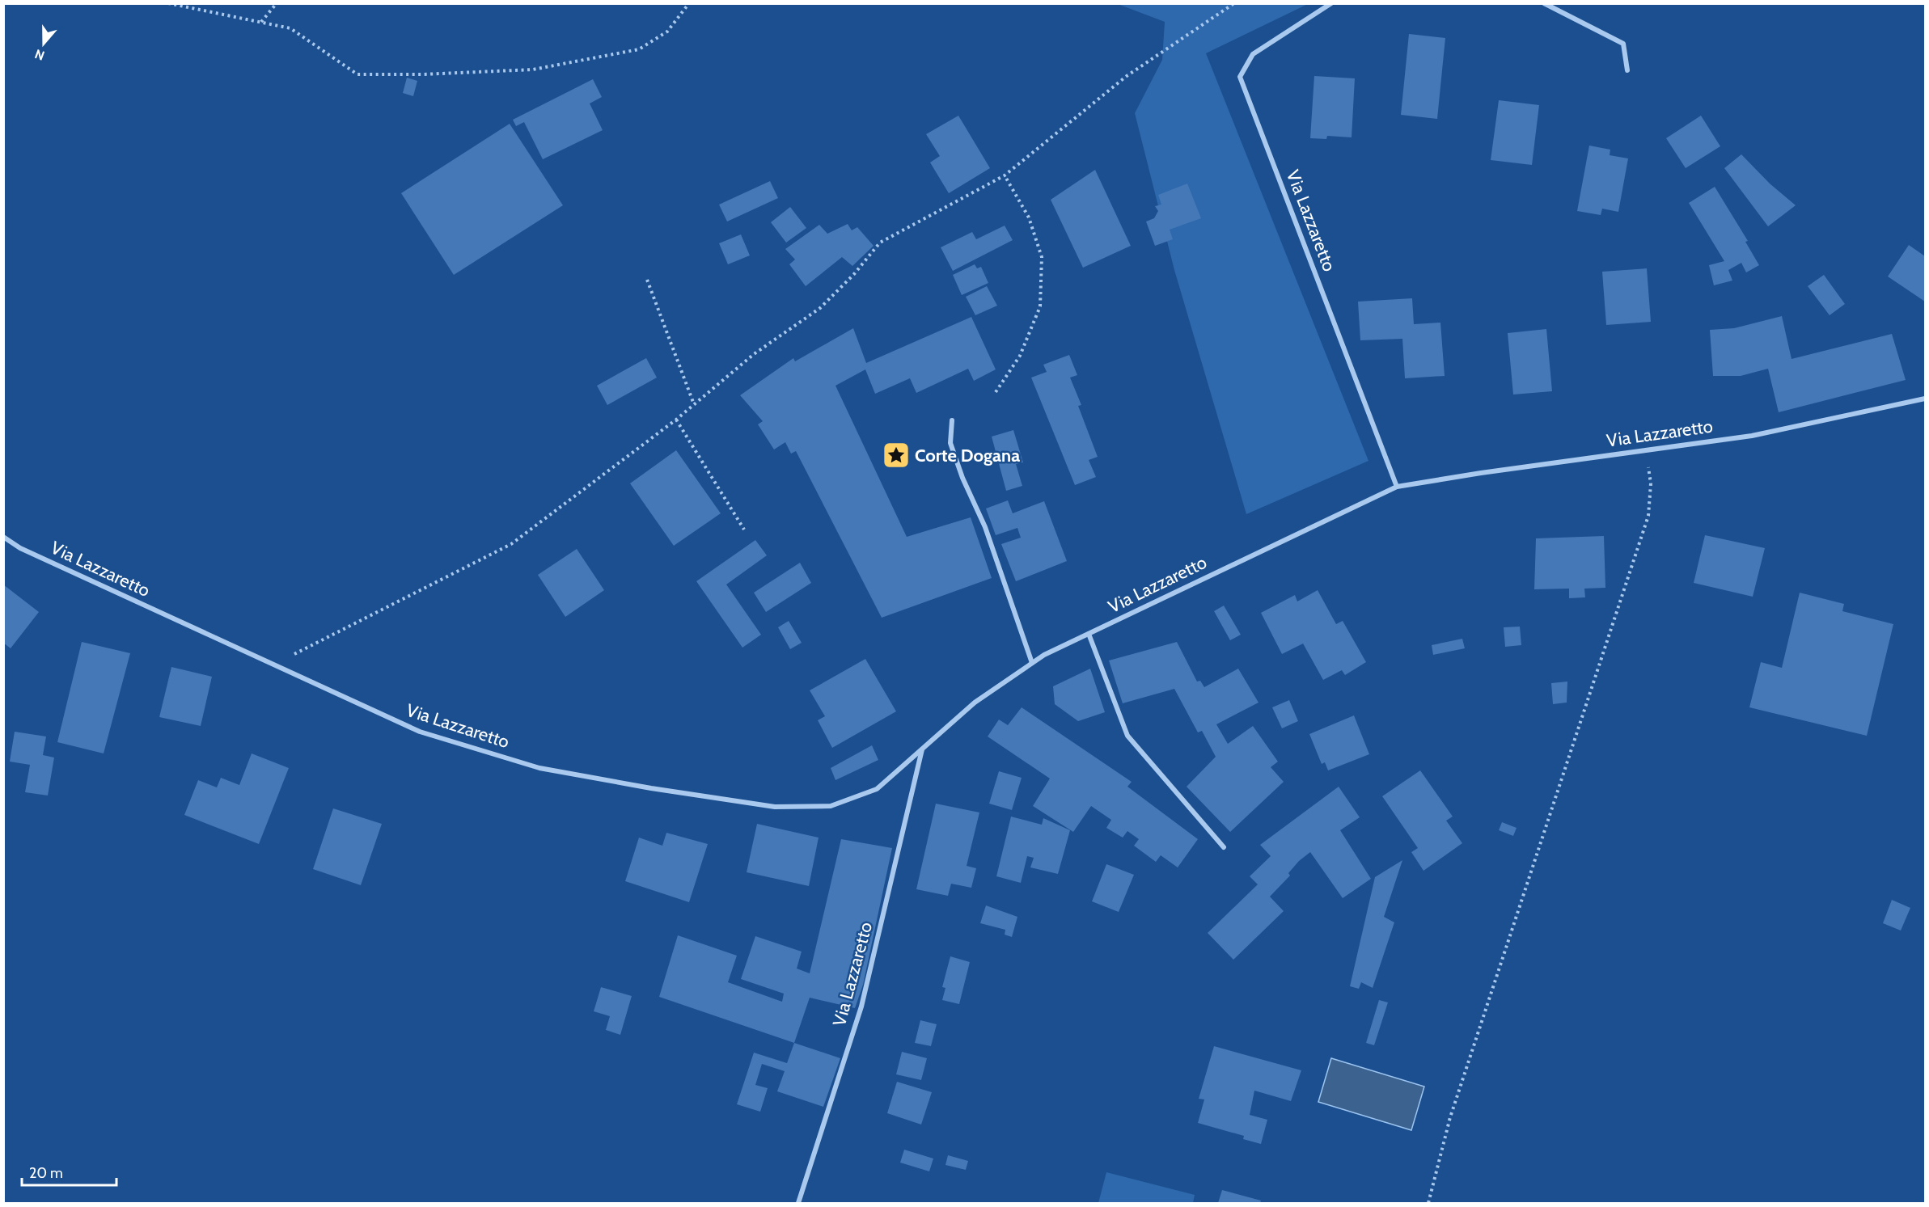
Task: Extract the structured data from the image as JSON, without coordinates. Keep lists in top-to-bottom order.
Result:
{
  "streets": {
    "street": ["Via Lazzaretto"]
  },
  "places": {
    "place": ["Corte Dogana"]
  },
  "scale_bar": "20 m",
  "north": "bottom"
}
